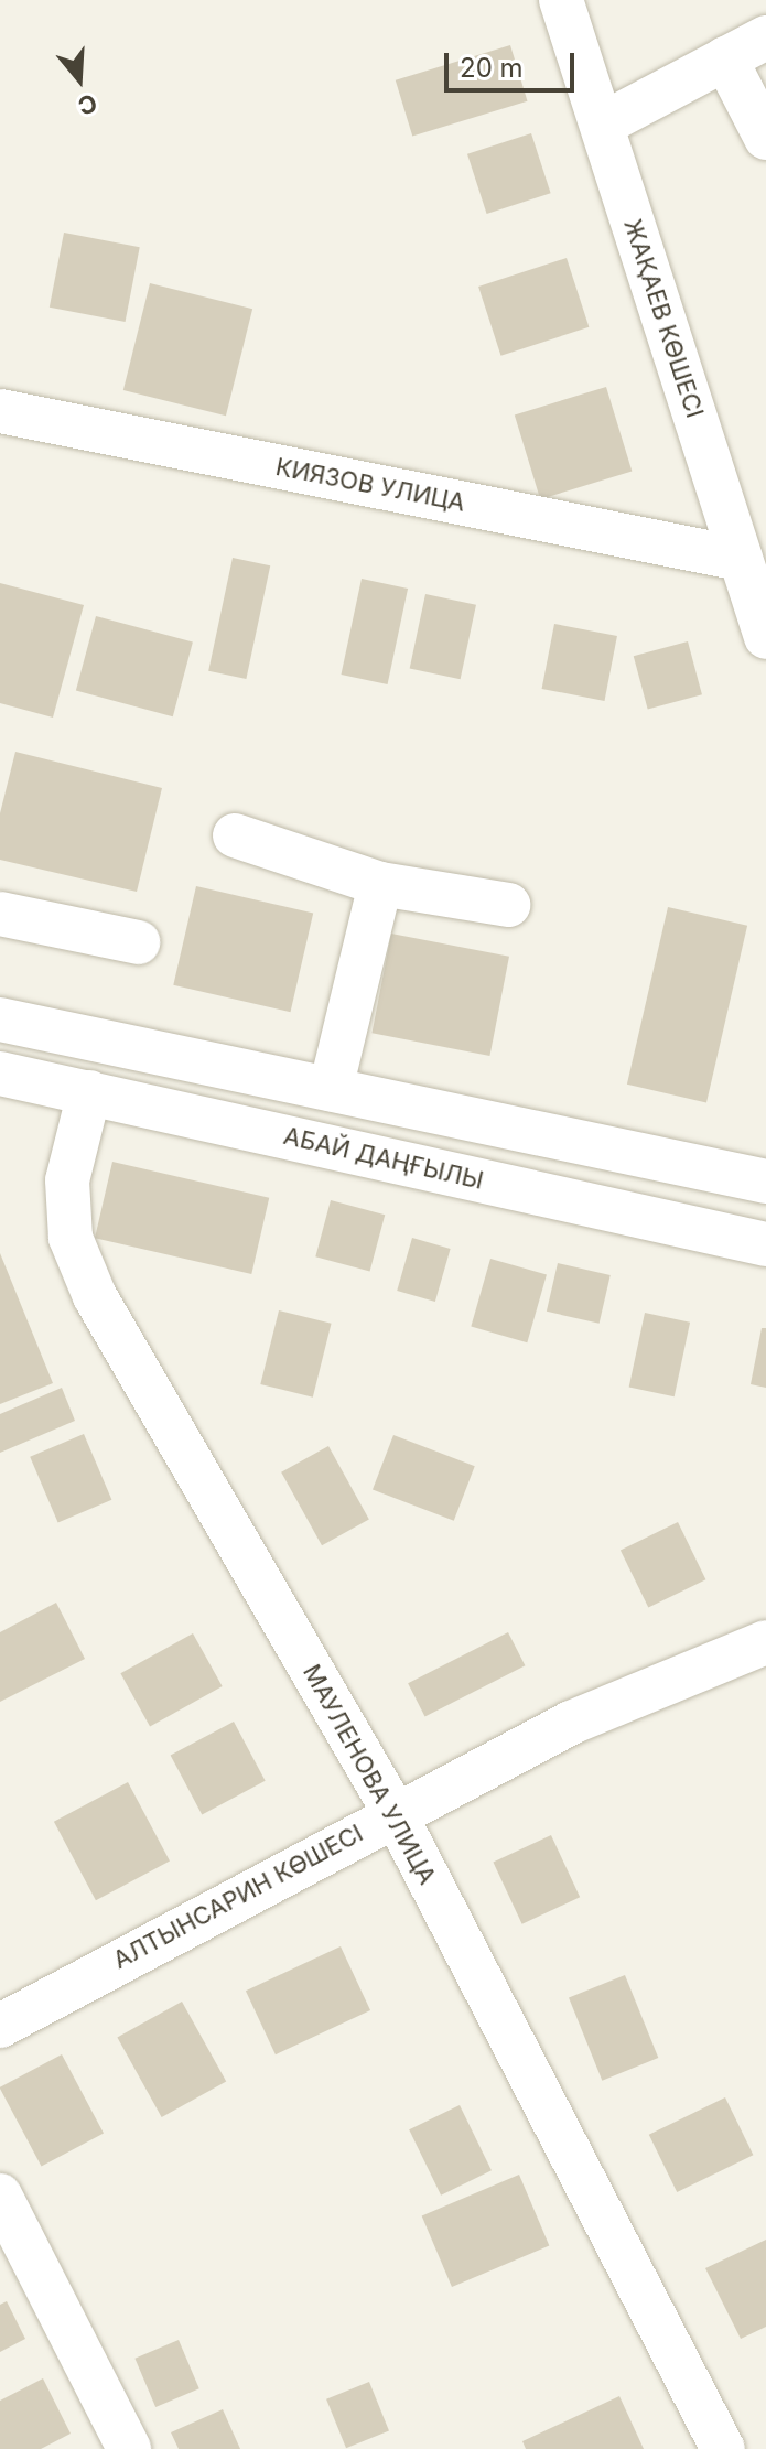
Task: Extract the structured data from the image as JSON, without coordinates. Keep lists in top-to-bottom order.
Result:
{
  "streets": {
    "street": [
      "ЖАҚАЕВ КӨШЕСІ",
      "КИЯЗОВ УЛИЦА",
      "АБАЙ ДАҢҒЫЛЫ",
      "МАУЛЕНОВА УЛИЦА",
      "АЛТЫНСАРИН КӨШЕСІ"
    ]
  },
  "crossings": [
    ["ЖАҚАЕВ КӨШЕСІ", "КИЯЗОВ УЛИЦА"],
    ["АБАЙ ДАҢҒЫЛЫ", "МАУЛЕНОВА УЛИЦА"],
    ["МАУЛЕНОВА УЛИЦА", "АЛТЫНСАРИН КӨШЕСІ"]
  ],
  "scale_bar": "20 m",
  "north": "bottom"
}
